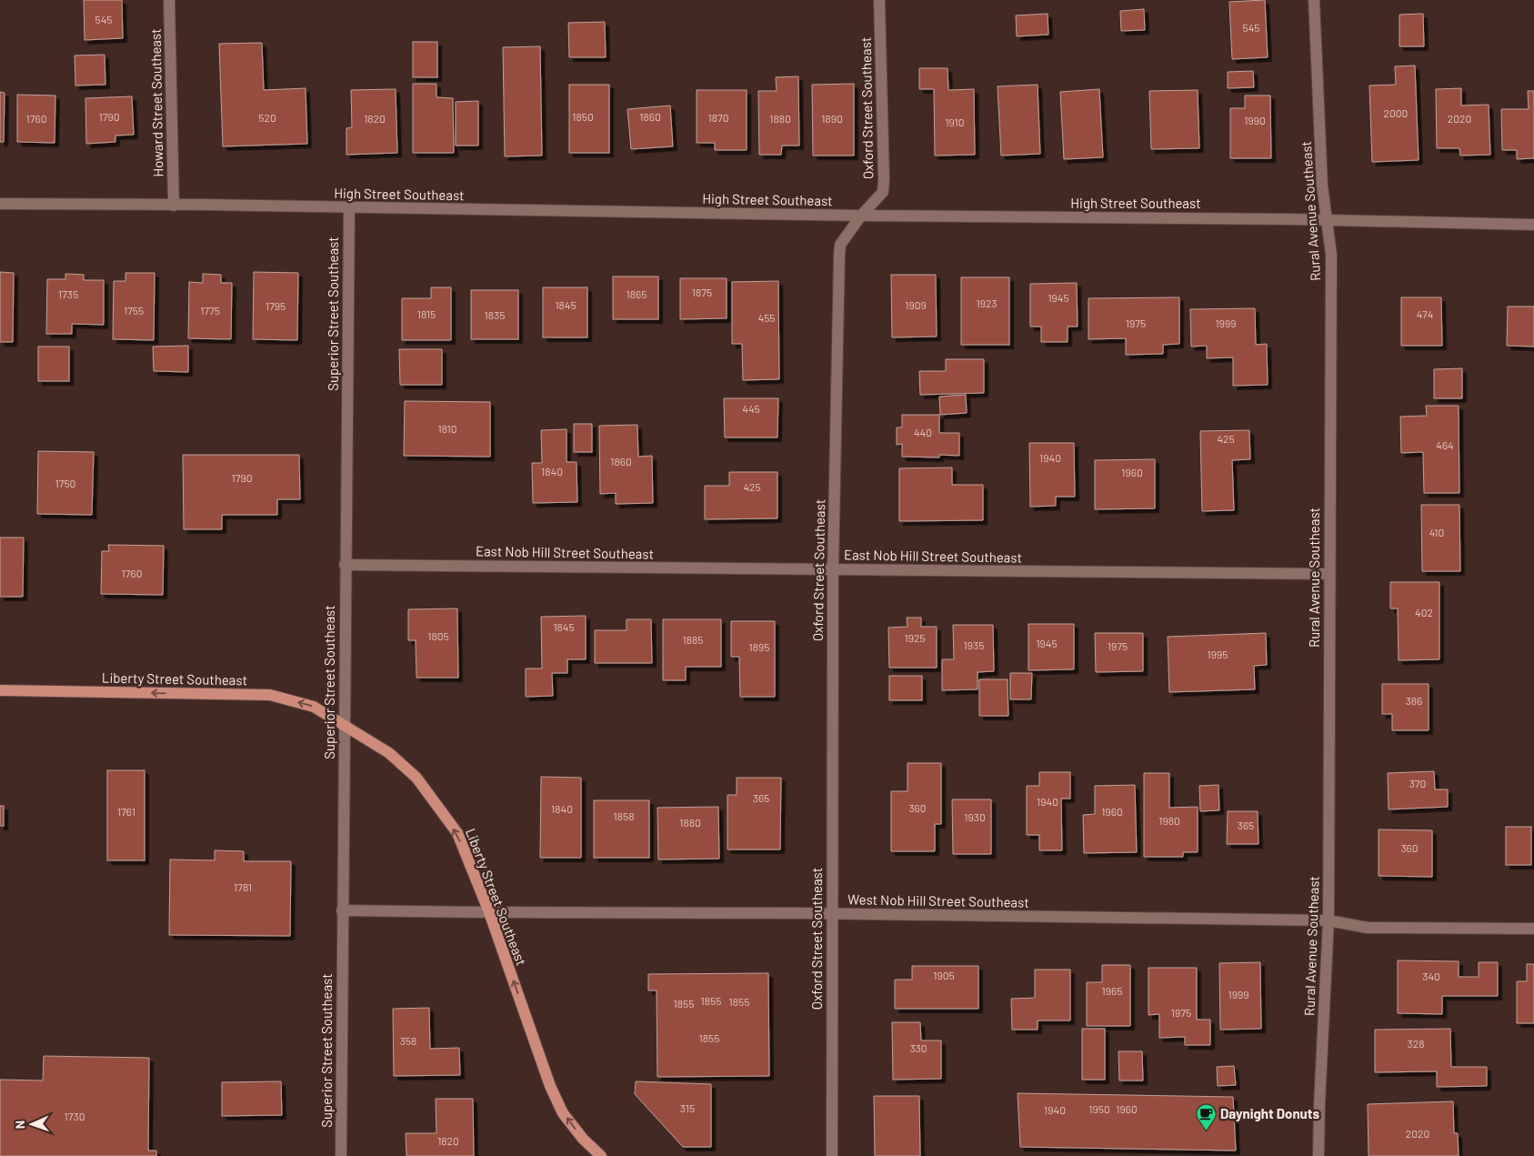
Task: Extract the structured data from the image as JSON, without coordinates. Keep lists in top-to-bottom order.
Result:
{
  "streets": {
    "main road": ["Liberty Street Southeast"],
    "street": [
      "Howard Street Southeast",
      "Oxford Street Southeast",
      "High Street Southeast",
      "Rural Avenue Southeast",
      "Superior Street Southeast",
      "East Nob Hill Street Southeast",
      "West Nob Hill Street Southeast"
    ]
  },
  "crossings": [
    ["Howard Street Southeast", "High Street Southeast"],
    ["Oxford Street Southeast", "High Street Southeast"],
    ["Oxford Street Southeast", "East Nob Hill Street Southeast"],
    ["Oxford Street Southeast", "West Nob Hill Street Southeast"],
    ["High Street Southeast", "Rural Avenue Southeast"],
    ["High Street Southeast", "Superior Street Southeast"],
    ["Rural Avenue Southeast", "East Nob Hill Street Southeast"],
    ["Rural Avenue Southeast", "West Nob Hill Street Southeast"],
    ["Superior Street Southeast", "East Nob Hill Street Southeast"],
    ["Superior Street Southeast", "Liberty Street Southeast"],
    ["Superior Street Southeast", "West Nob Hill Street Southeast"],
    ["Liberty Street Southeast", "West Nob Hill Street Southeast"]
  ],
  "one_way": ["Liberty Street Southeast"],
  "places": {
    "cafe": ["Daynight Donuts"]
  },
  "house_numbers": [
    "545",
    "545",
    "2000",
    "1790",
    "1850",
    "1860",
    "520",
    "1870",
    "1760",
    "1820",
    "1880",
    "1890",
    "2020",
    "1990",
    "1910",
    "1875",
    "1735",
    "1865",
    "1945",
    "1923",
    "1845",
    "1909",
    "1795",
    "1755",
    "1775",
    "1815",
    "474",
    "1835",
    "455",
    "1975",
    "1999",
    "445",
    "1810",
    "440",
    "425",
    "464",
    "1940",
    "1860",
    "1840",
    "1960",
    "1790",
    "1750",
    "425",
    "410",
    "1760",
    "402",
    "1845",
    "1805",
    "1925",
    "1885",
    "1945",
    "1935",
    "1975",
    "1895",
    "1995",
    "386",
    "370",
    "365",
    "1940",
    "360",
    "1840",
    "1761",
    "1960",
    "1858",
    "1930",
    "1980",
    "1880",
    "365",
    "360",
    "1781",
    "1905",
    "340",
    "1965",
    "1999",
    "1855",
    "1855",
    "1855",
    "1975",
    "1855",
    "358",
    "328",
    "330",
    "315",
    "1950",
    "1960",
    "1940",
    "1730",
    "2020",
    "1820"
  ],
  "north": "left"
}
